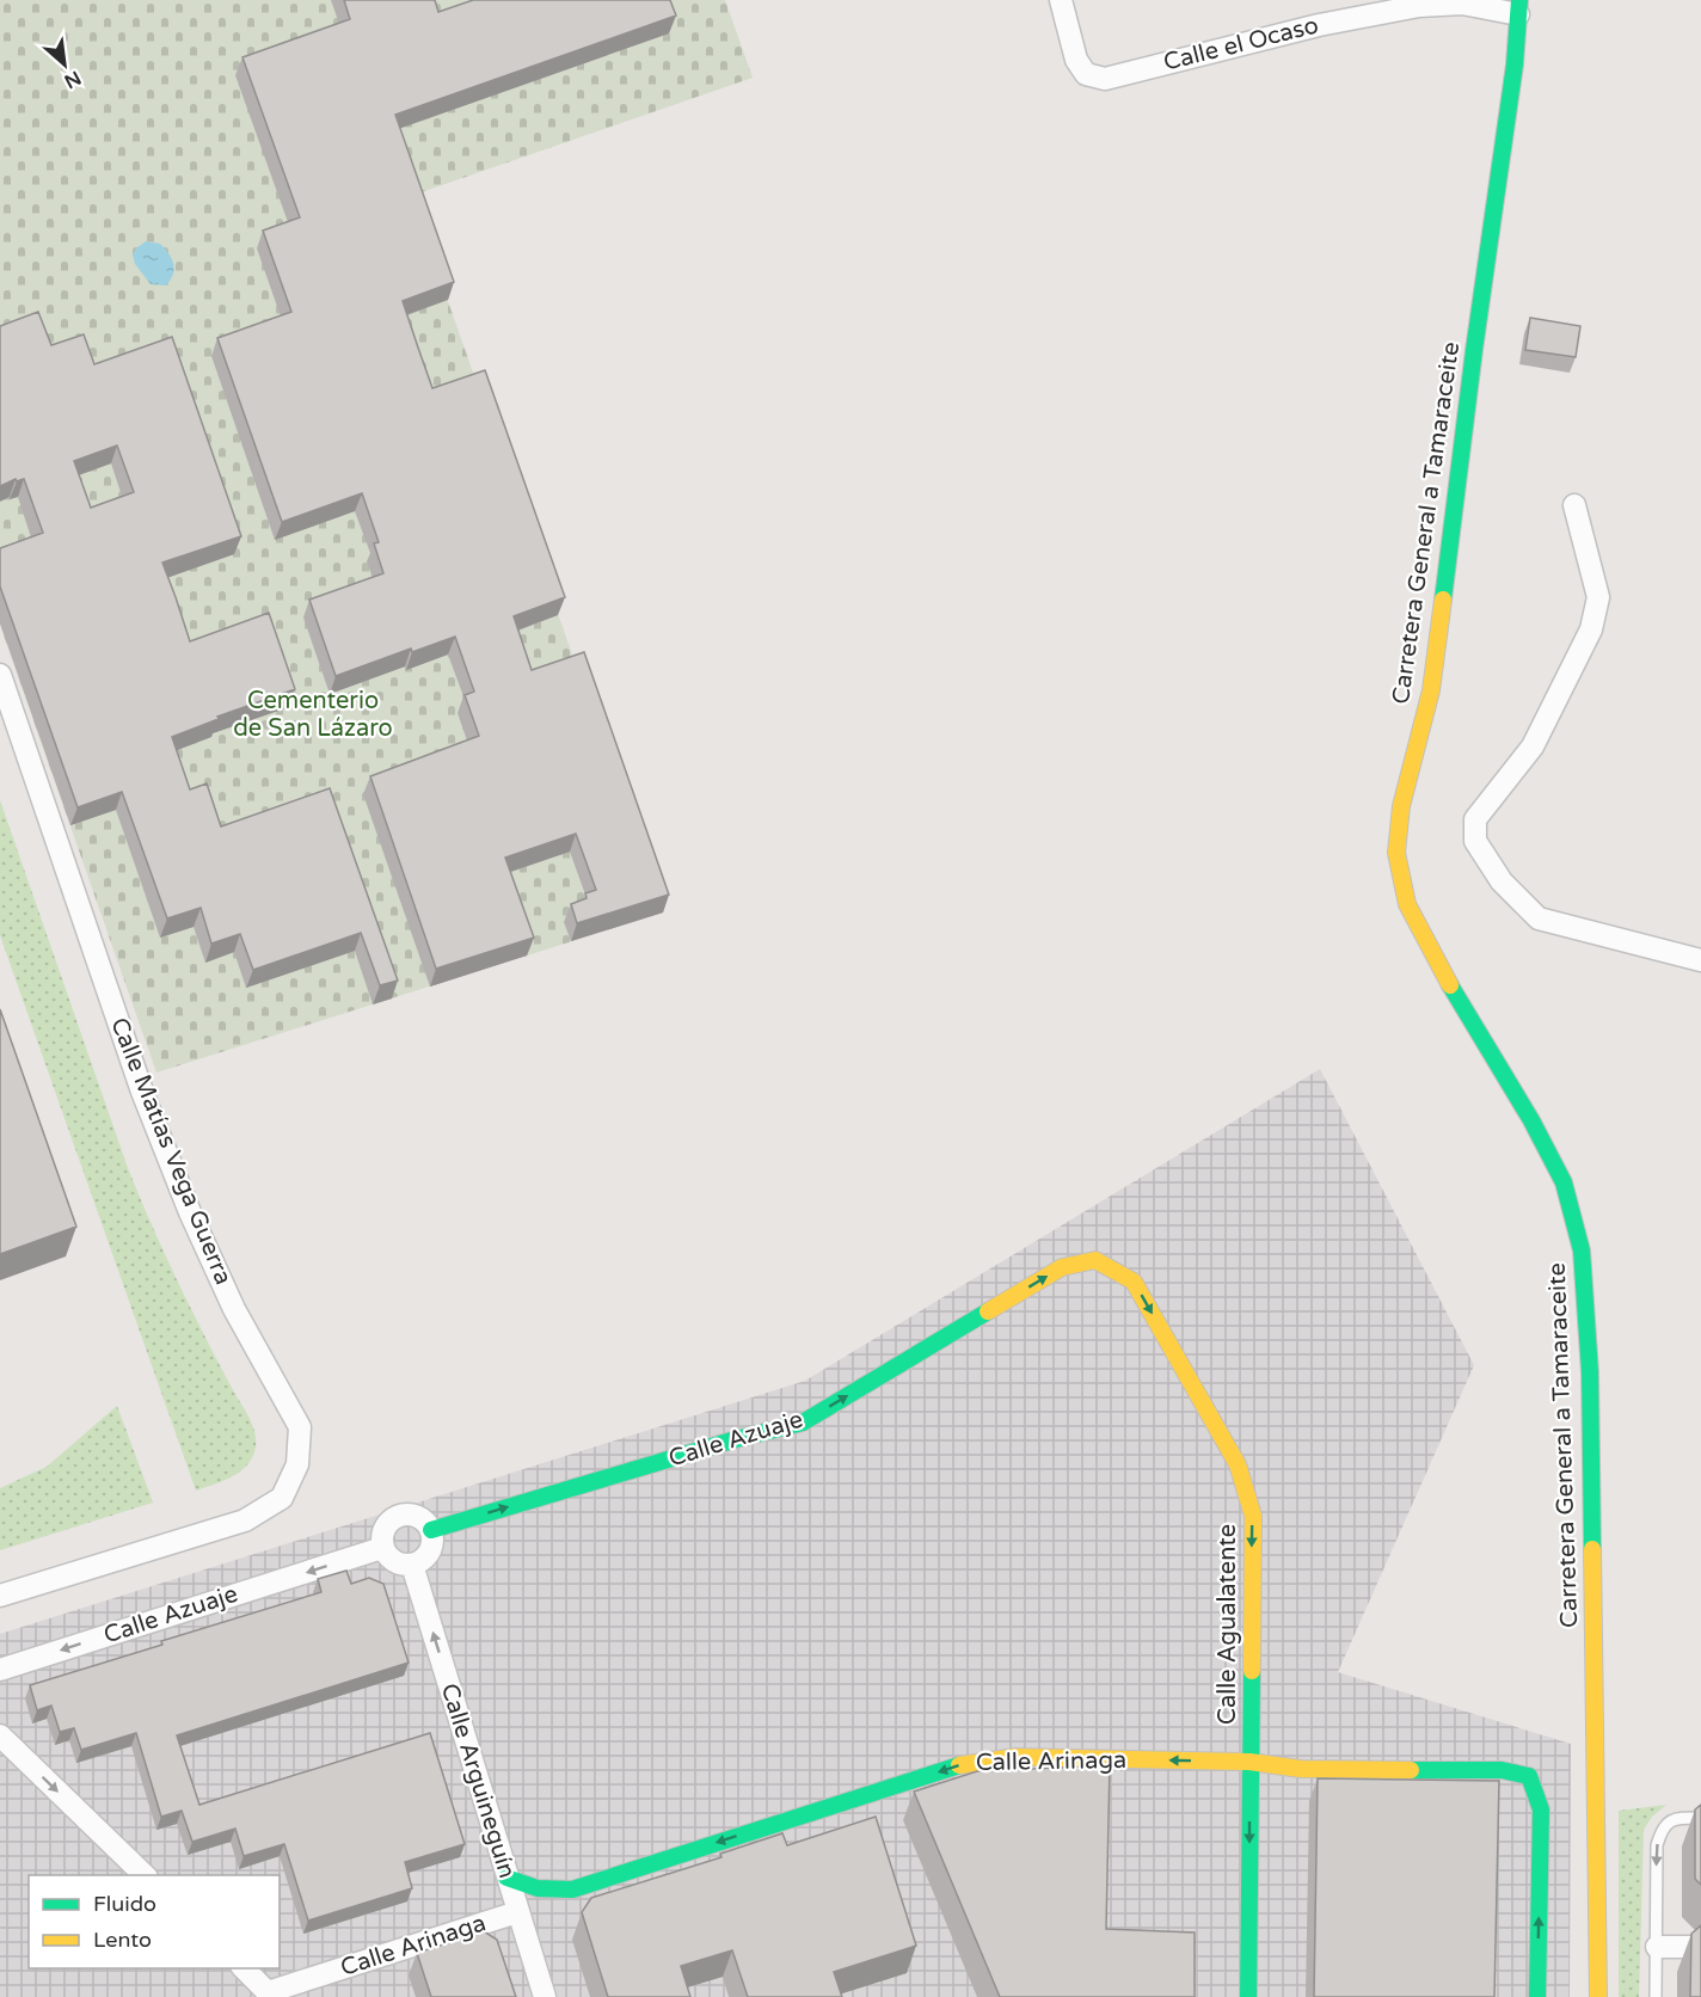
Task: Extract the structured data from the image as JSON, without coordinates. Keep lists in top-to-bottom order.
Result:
{
  "streets": {
    "street": [
      "Calle el Ocaso",
      "Carretera General a Tamaraceite",
      "Calle Matías Vega Guerra",
      "Calle Azuaje",
      "Calle Agualatente",
      "Calle Arinaga",
      "Calle Arguineguín"
    ]
  },
  "crossings": [
    ["Calle el Ocaso", "Carretera General a Tamaraceite"],
    ["Calle Azuaje", "Calle Agualatente"],
    ["Calle Azuaje", "Calle Arguineguín"],
    ["Calle Agualatente", "Calle Arinaga"],
    ["Calle Arinaga", "Calle Arguineguín"]
  ],
  "one_way": ["Calle Agualatente", "Calle Arinaga", "Calle Arguineguín"],
  "parks": ["Cementerio de San Lázaro"],
  "legend": ["Fluido", "Lento"],
  "north": "bottom right"
}
